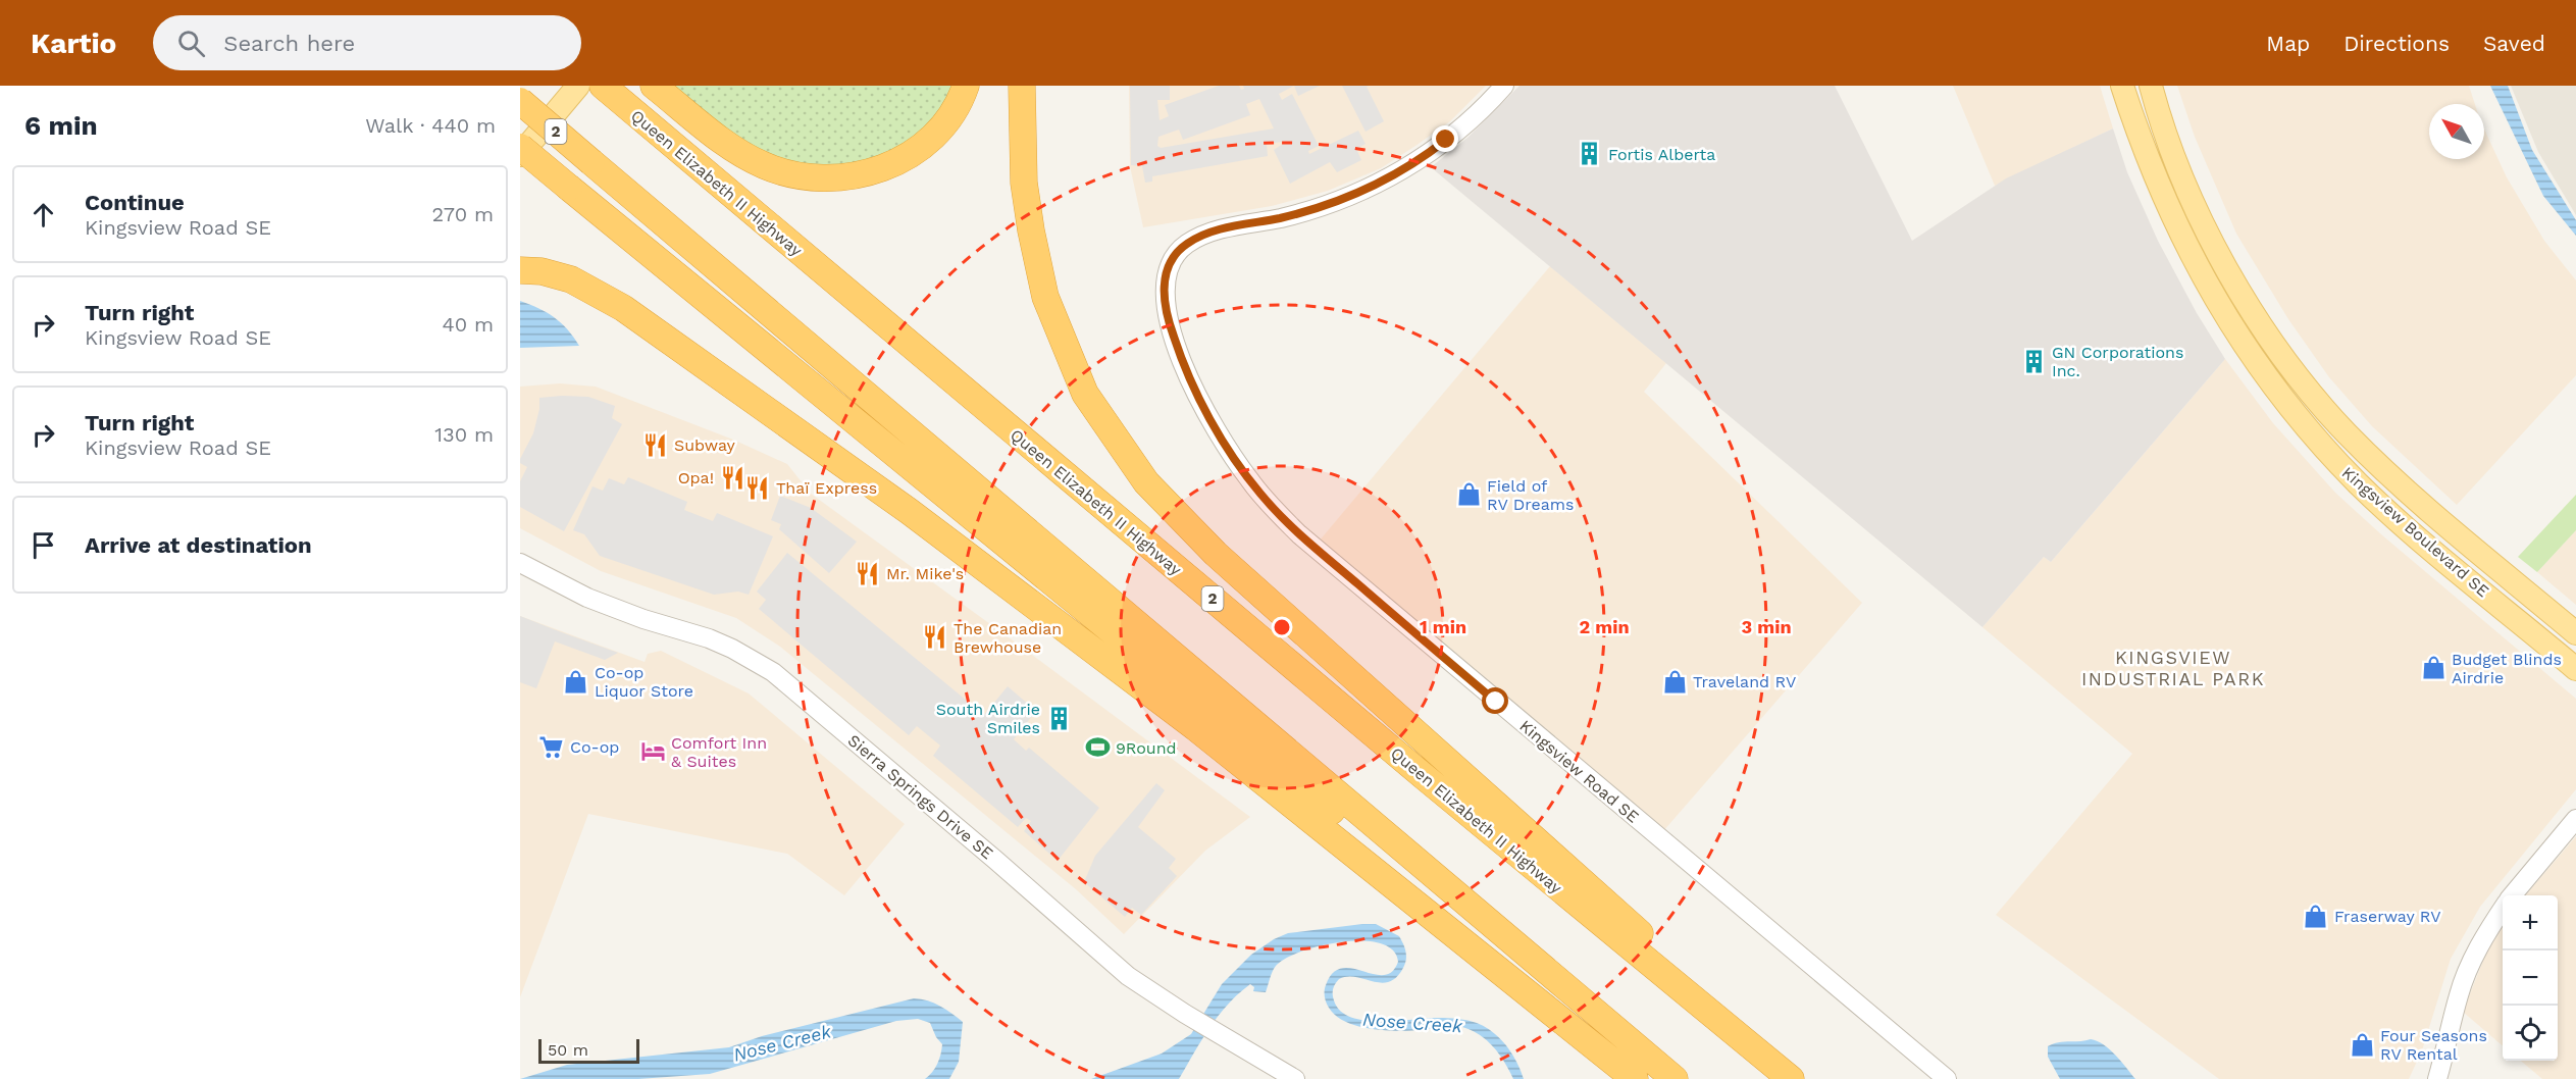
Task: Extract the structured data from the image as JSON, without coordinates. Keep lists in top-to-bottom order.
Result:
{
  "streets": {
    "highway": ["2", "Queen Elizabeth II Highway"],
    "main road": ["Kingsview Boulevard SE"],
    "street": ["Kingsview Road SE", "Sierra Springs Drive SE"]
  },
  "districts": ["KINGSVIEW INDUSTRIAL PARK"],
  "water": ["Nose Creek"],
  "places": {
    "building": ["Fortis Alberta", "GN Corporations Inc.", "South Airdrie Smiles"],
    "restaurant": [
      "Subway",
      "Opa!",
      "Thaï Express",
      "Mr. Mike's",
      "The Canadian Brewhouse"
    ],
    "shop": [
      "Field of RV Dreams",
      "Budget Blinds Airdrie",
      "Co-op Liquor Store",
      "Traveland RV",
      "Fraserway RV",
      "Four Seasons RV Rental"
    ],
    "supermarket": ["Co-op"],
    "sports": ["9Round"],
    "hotel": ["Comfort Inn & Suites"]
  },
  "scale_bar": "50 m",
  "north": "top left",
  "page": {
    "header": "Kartio",
    "search": "Search here",
    "nav": ["Map", "Directions", "Saved"],
    "heading": ["6 min", "Walk · 440 m"],
    "list": [
      ["Continue", "Kingsview Road SE", "270 m"],
      ["Turn right", "Kingsview Road SE", "40 m"],
      ["Turn right", "Kingsview Road SE", "130 m"],
      "Arrive at destination"
    ],
    "map_buttons": ["+", "−"],
    "scale": "50 m"
  },
  "rings": ["1 min", "2 min", "3 min"]
}
